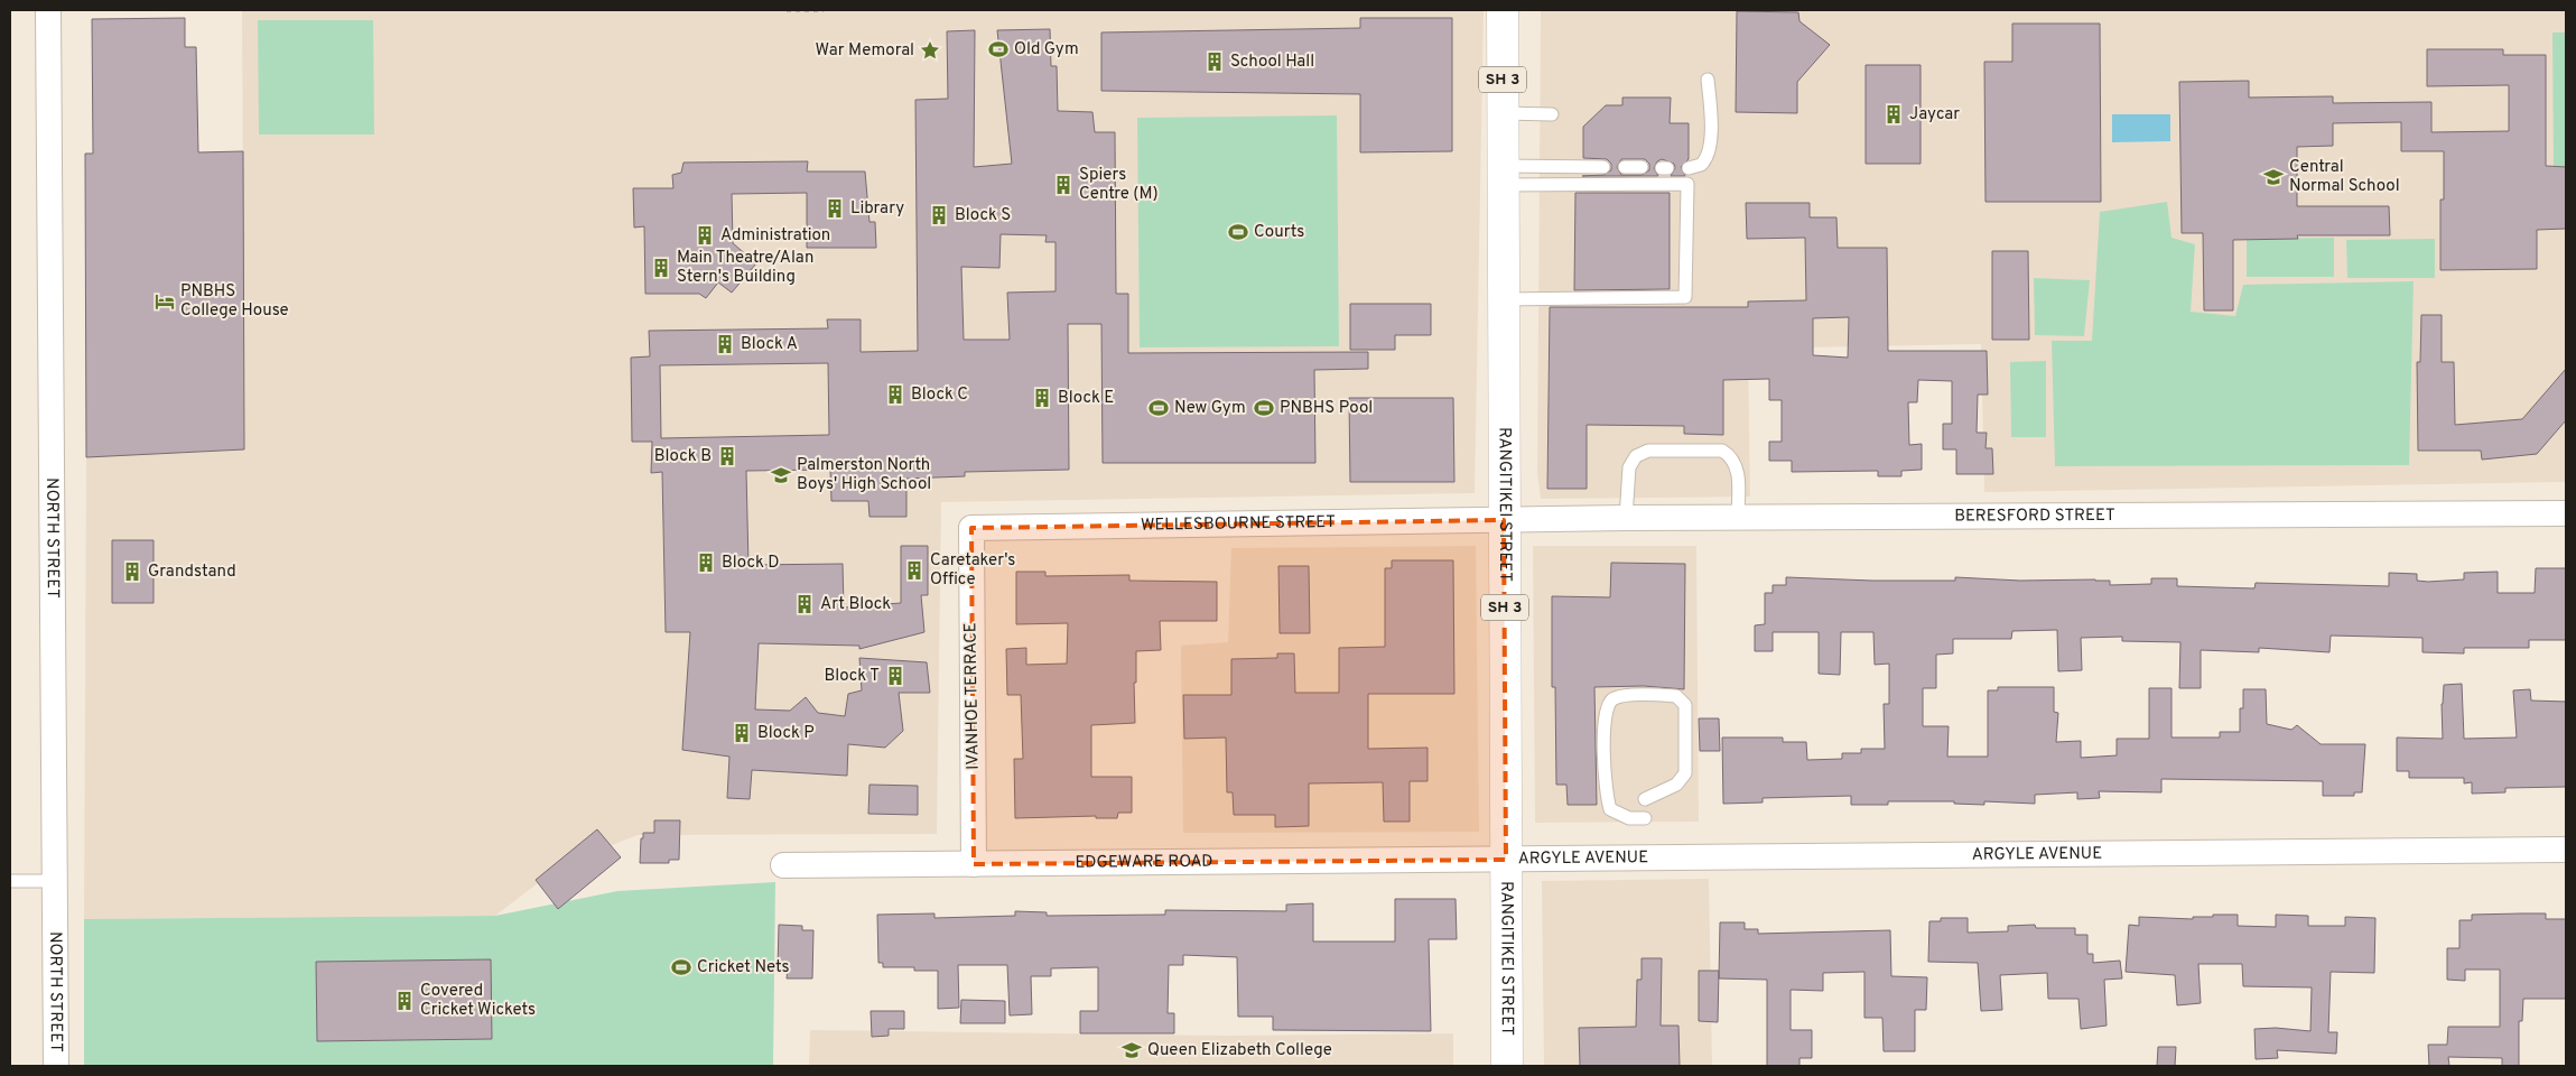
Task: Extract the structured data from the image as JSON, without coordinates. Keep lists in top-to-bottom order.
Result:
{
  "streets": {
    "highway": ["SH 3", "RANGITIKEI STREET"],
    "street": [
      "BERESFORD STREET",
      "WELLESBOURNE STREET",
      "NORTH STREET",
      "IVANHOE TERRACE",
      "ARGYLE AVENUE",
      "EDGEWARE ROAD"
    ]
  },
  "crossings": [
    ["RANGITIKEI STREET", "BERESFORD STREET"],
    ["RANGITIKEI STREET", "WELLESBOURNE STREET"],
    ["RANGITIKEI STREET", "ARGYLE AVENUE"],
    ["RANGITIKEI STREET", "EDGEWARE ROAD"],
    ["BERESFORD STREET", "WELLESBOURNE STREET"],
    ["WELLESBOURNE STREET", "IVANHOE TERRACE"],
    ["IVANHOE TERRACE", "EDGEWARE ROAD"],
    ["ARGYLE AVENUE", "EDGEWARE ROAD"]
  ],
  "places": {
    "sports": [
      "Old Gym",
      "Courts",
      "New Gym",
      "PNBHS Pool",
      "Cricket Nets"
    ],
    "place": ["War Memoral"],
    "building": [
      "School Hall",
      "Jaycar",
      "Spiers Centre (M)",
      "Library",
      "Block S",
      "Administration",
      "Main Theatre/Alan Stern's Building",
      "Block A",
      "Block C",
      "Block E",
      "Block B",
      "Block D",
      "Caretaker's Office",
      "Grandstand",
      "Art Block",
      "Block T",
      "Block P",
      "Covered Cricket Wickets"
    ],
    "school or university": ["Central Normal School", "Palmerston North Boys' High School", "Queen Elizabeth College"],
    "hotel": ["PNBHS College House"]
  }
}
